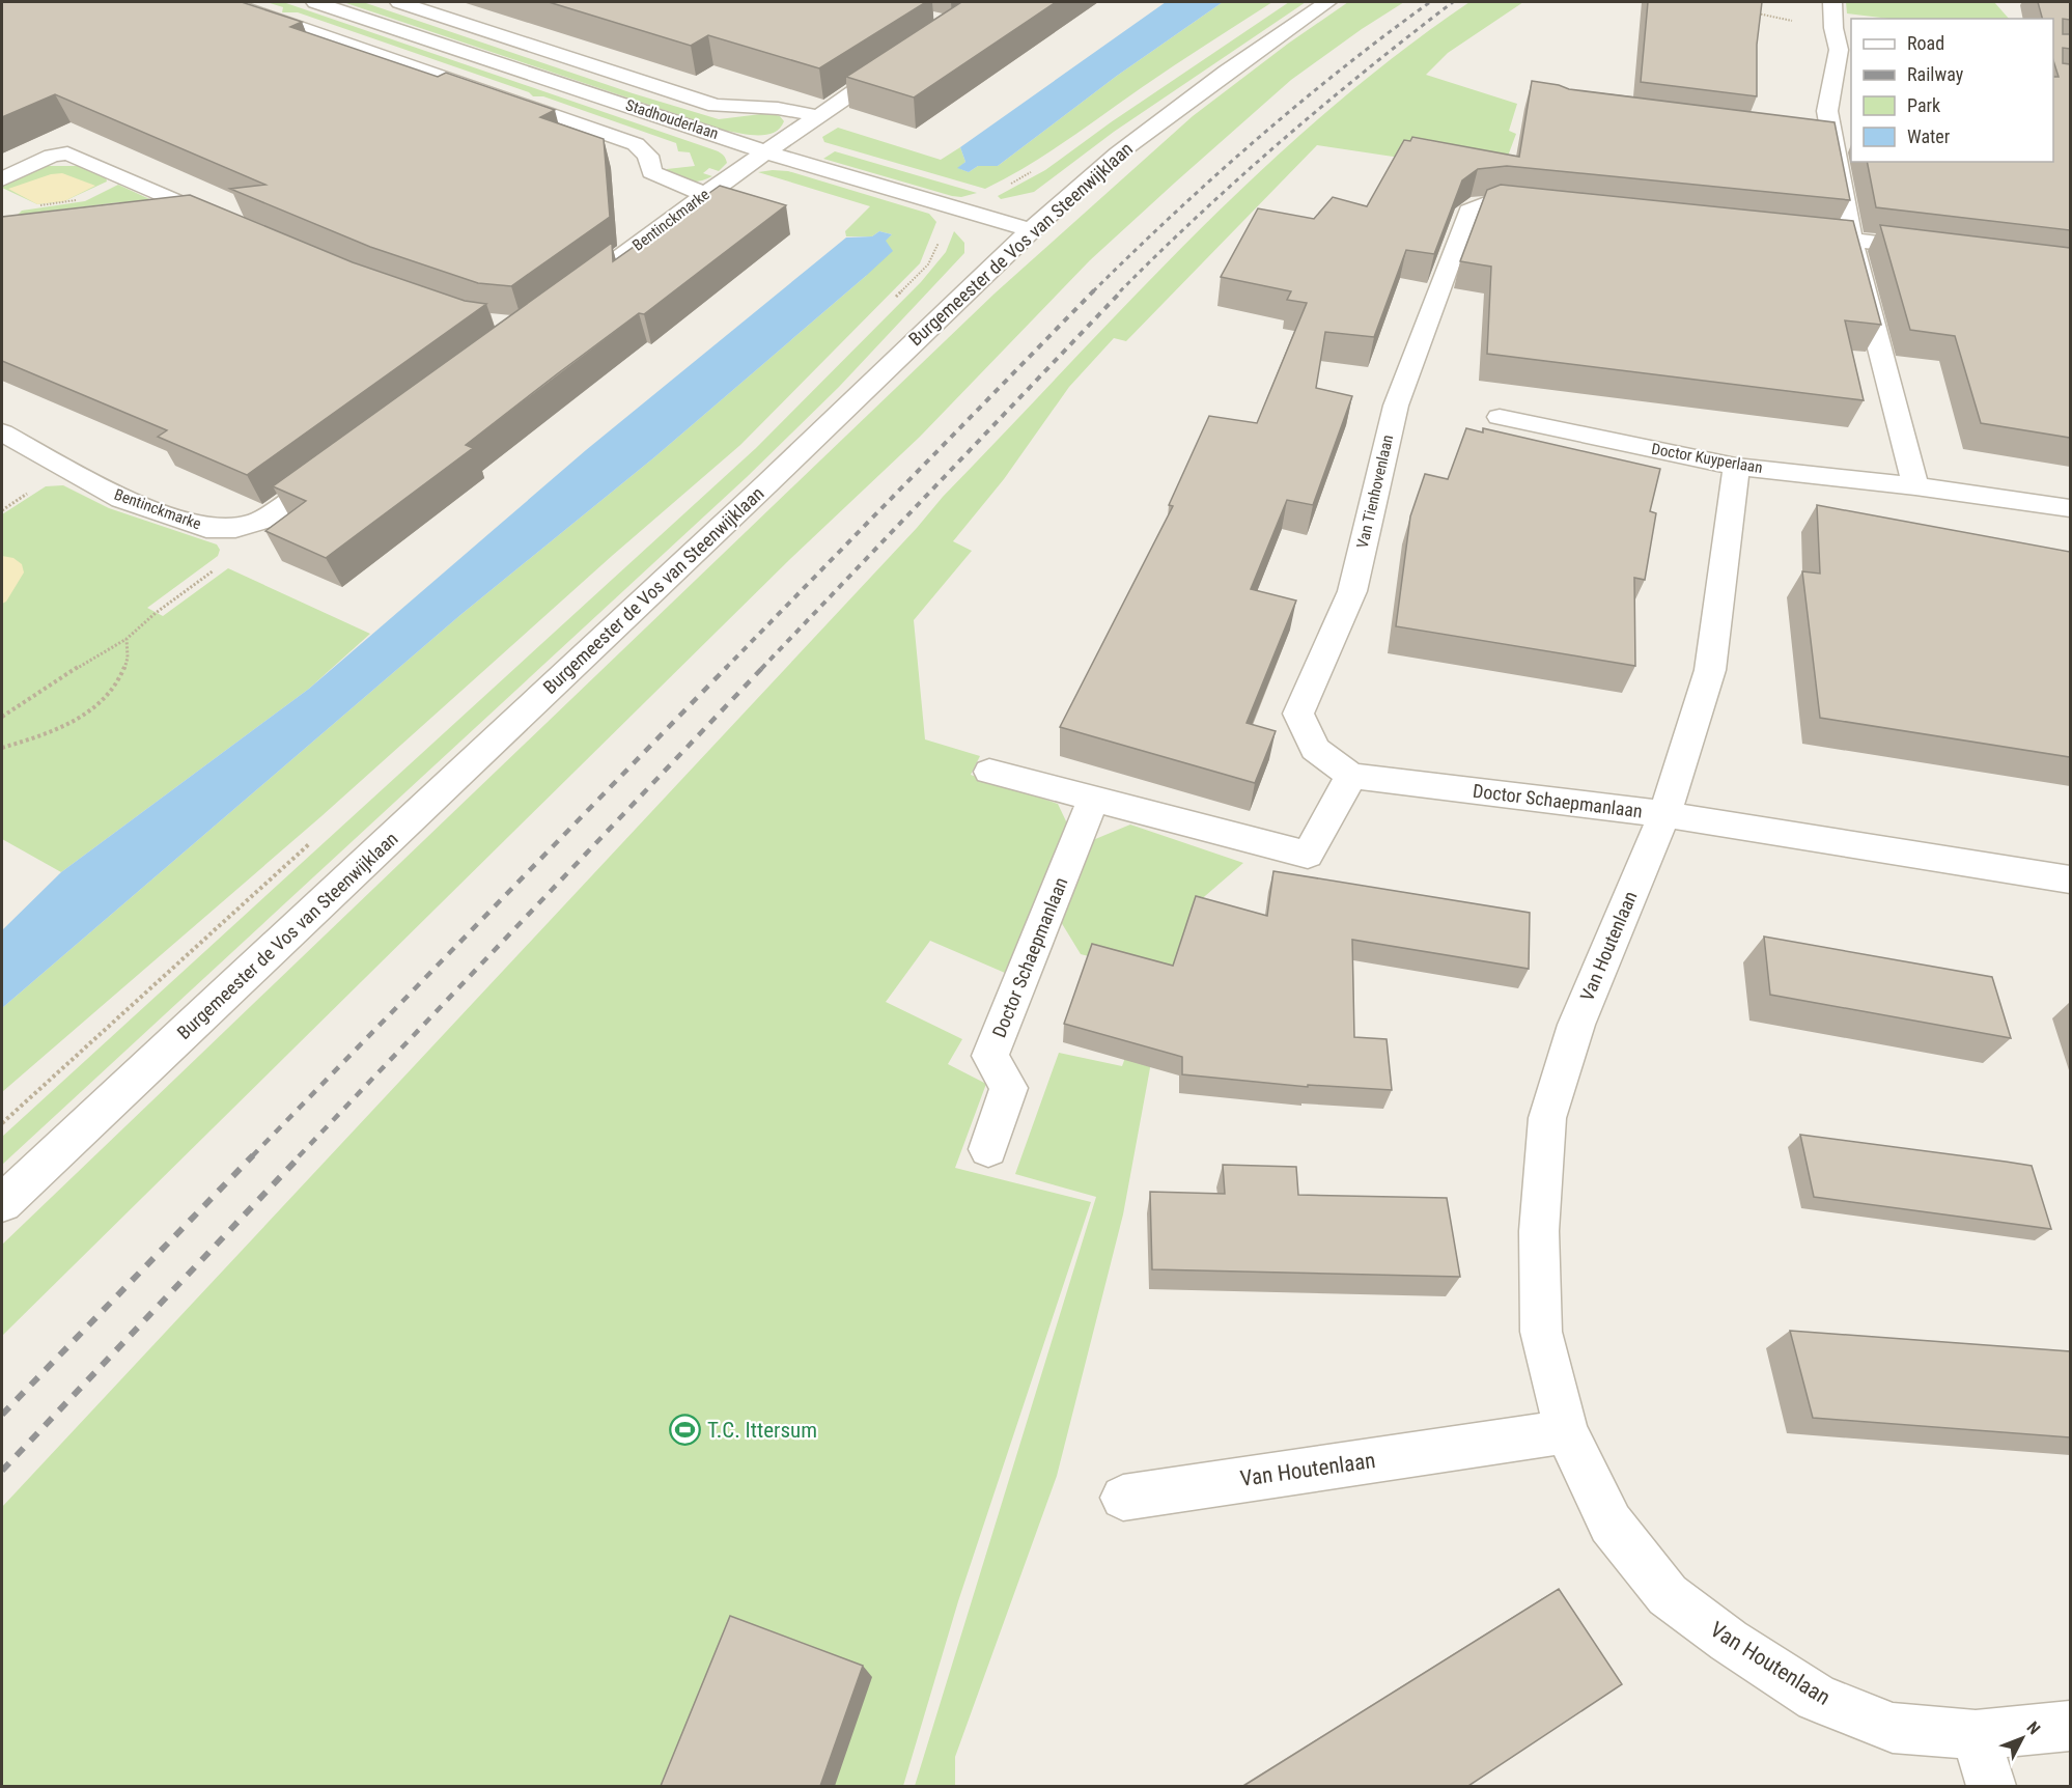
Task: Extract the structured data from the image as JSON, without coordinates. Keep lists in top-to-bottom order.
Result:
{
  "streets": {
    "street": [
      "Stadhouderlaan",
      "Bentinckmarke",
      "Burgemeester de Vos van Steenwijklaan",
      "Doctor Kuyperlaan",
      "Van Tienhovenlaan",
      "Doctor Schaepmanlaan",
      "Van Houtenlaan"
    ]
  },
  "crossings": [
    ["Stadhouderlaan", "Bentinckmarke"],
    ["Stadhouderlaan", "Burgemeester de Vos van Steenwijklaan"],
    ["Doctor Kuyperlaan", "Van Houtenlaan"],
    ["Van Tienhovenlaan", "Doctor Schaepmanlaan"],
    ["Doctor Schaepmanlaan", "Van Houtenlaan"]
  ],
  "places": {
    "sports": ["T.C. Ittersum"]
  },
  "legend": [
    "Road",
    "Railway",
    "Park",
    "Water"
  ],
  "north": "top right"
}
